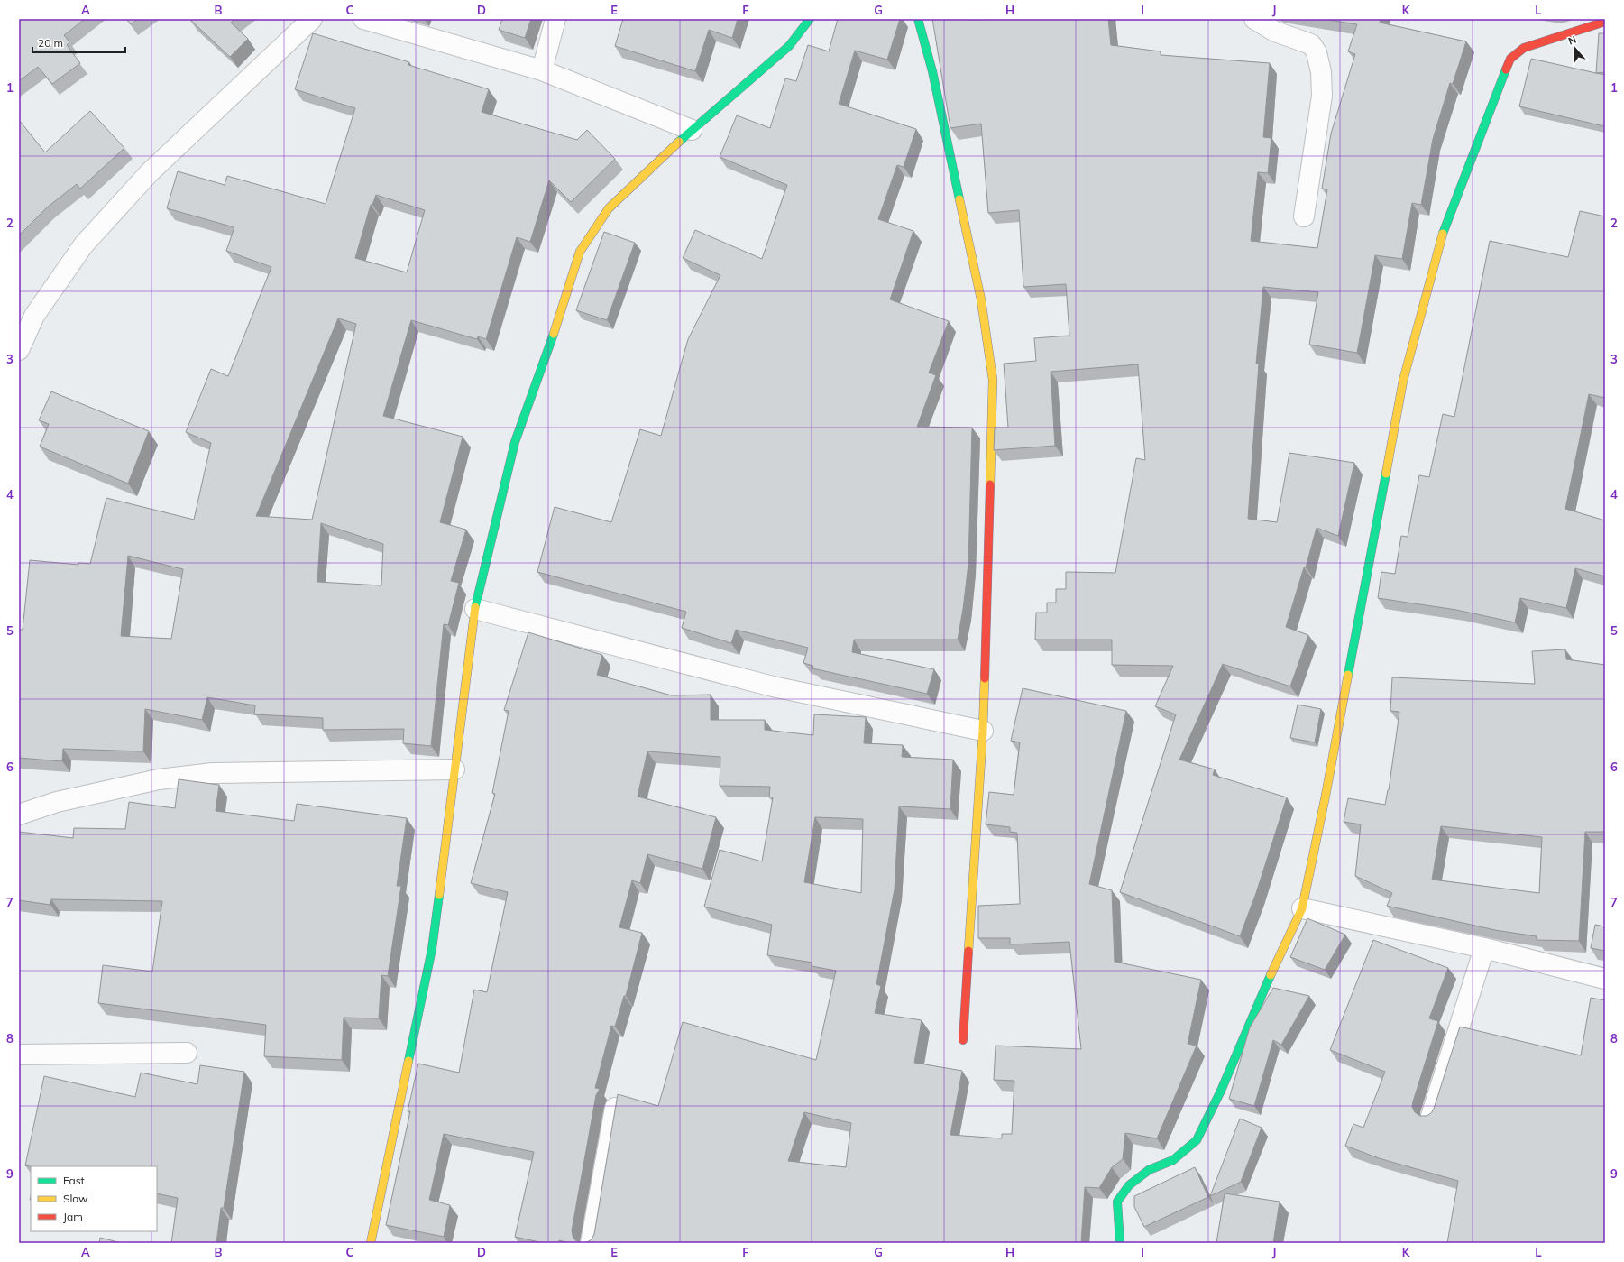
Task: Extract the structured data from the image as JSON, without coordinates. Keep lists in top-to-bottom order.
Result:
{
  "legend": ["Fast", "Slow", "Jam"],
  "scale_bar": "20 m",
  "north": "top",
  "grid": {
    "columns": [
      "A",
      "B",
      "C",
      "D",
      "E",
      "F",
      "G",
      "H",
      "I",
      "J",
      "K",
      "L"
    ],
    "rows": [
      "1",
      "2",
      "3",
      "4",
      "5",
      "6",
      "7",
      "8",
      "9"
    ]
  }
}
